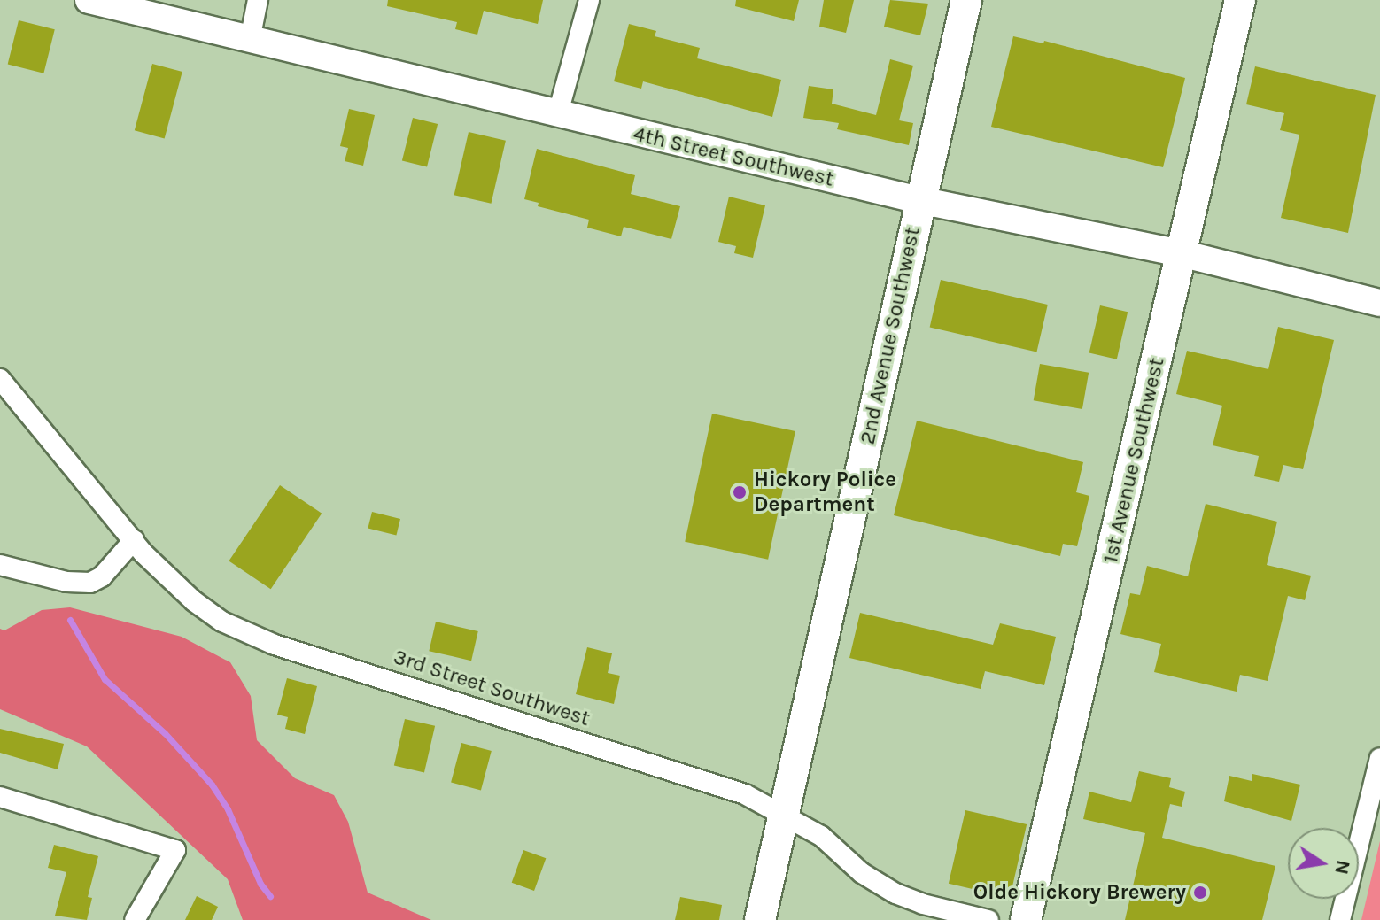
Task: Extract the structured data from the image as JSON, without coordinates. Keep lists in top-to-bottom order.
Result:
{
  "streets": {
    "main road": ["4th Street Southwest", "2nd Avenue Southwest", "1st Avenue Southwest"],
    "street": ["3rd Street Southwest"]
  },
  "crossings": [
    ["4th Street Southwest", "2nd Avenue Southwest"],
    ["4th Street Southwest", "1st Avenue Southwest"],
    ["2nd Avenue Southwest", "3rd Street Southwest"]
  ],
  "places": ["Hickory Police Department", "Olde Hickory Brewery"],
  "north": "right"
}
